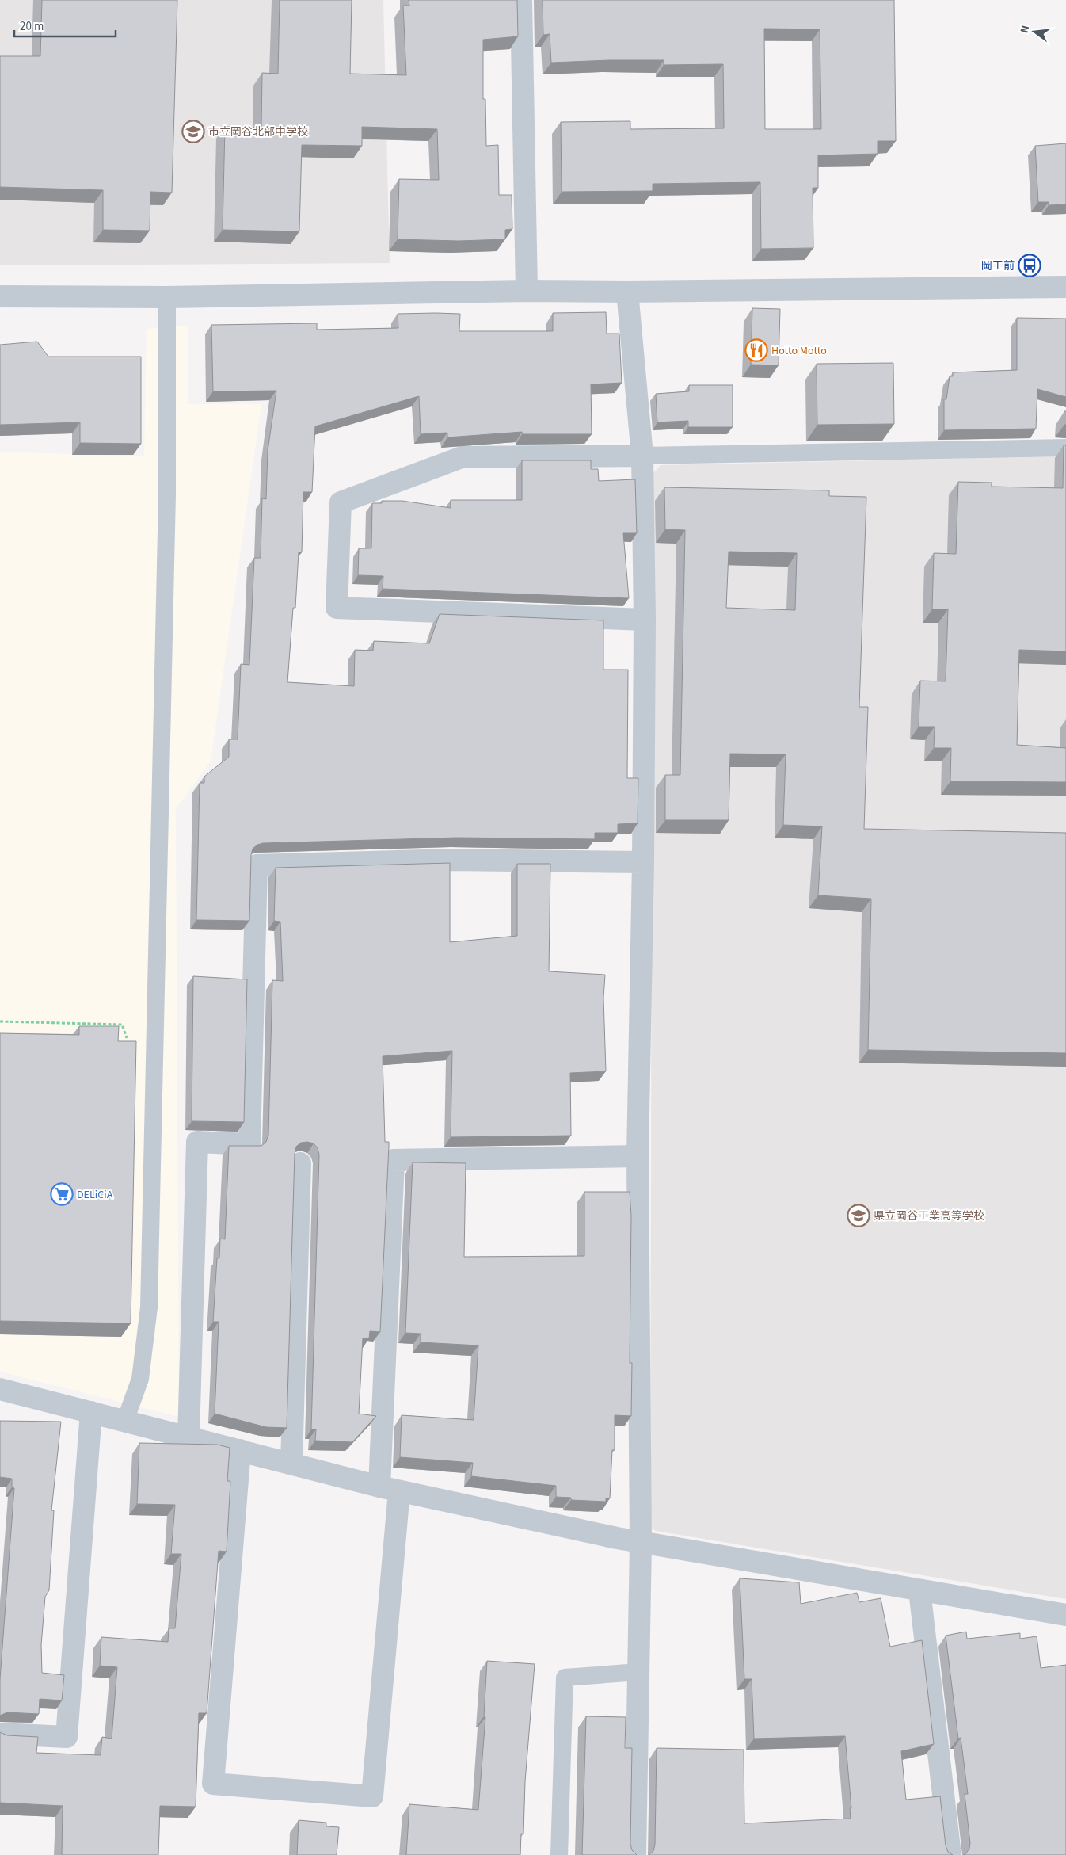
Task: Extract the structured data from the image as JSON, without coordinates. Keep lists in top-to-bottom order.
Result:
{
  "places": {
    "school or university": ["市立岡谷北部中学校", "県立岡谷工業高等学校"],
    "bus stop": ["岡工前"],
    "restaurant": ["Hotto Motto"],
    "supermarket": ["DELiCiA"]
  },
  "scale_bar": "20 m",
  "north": "left"
}
